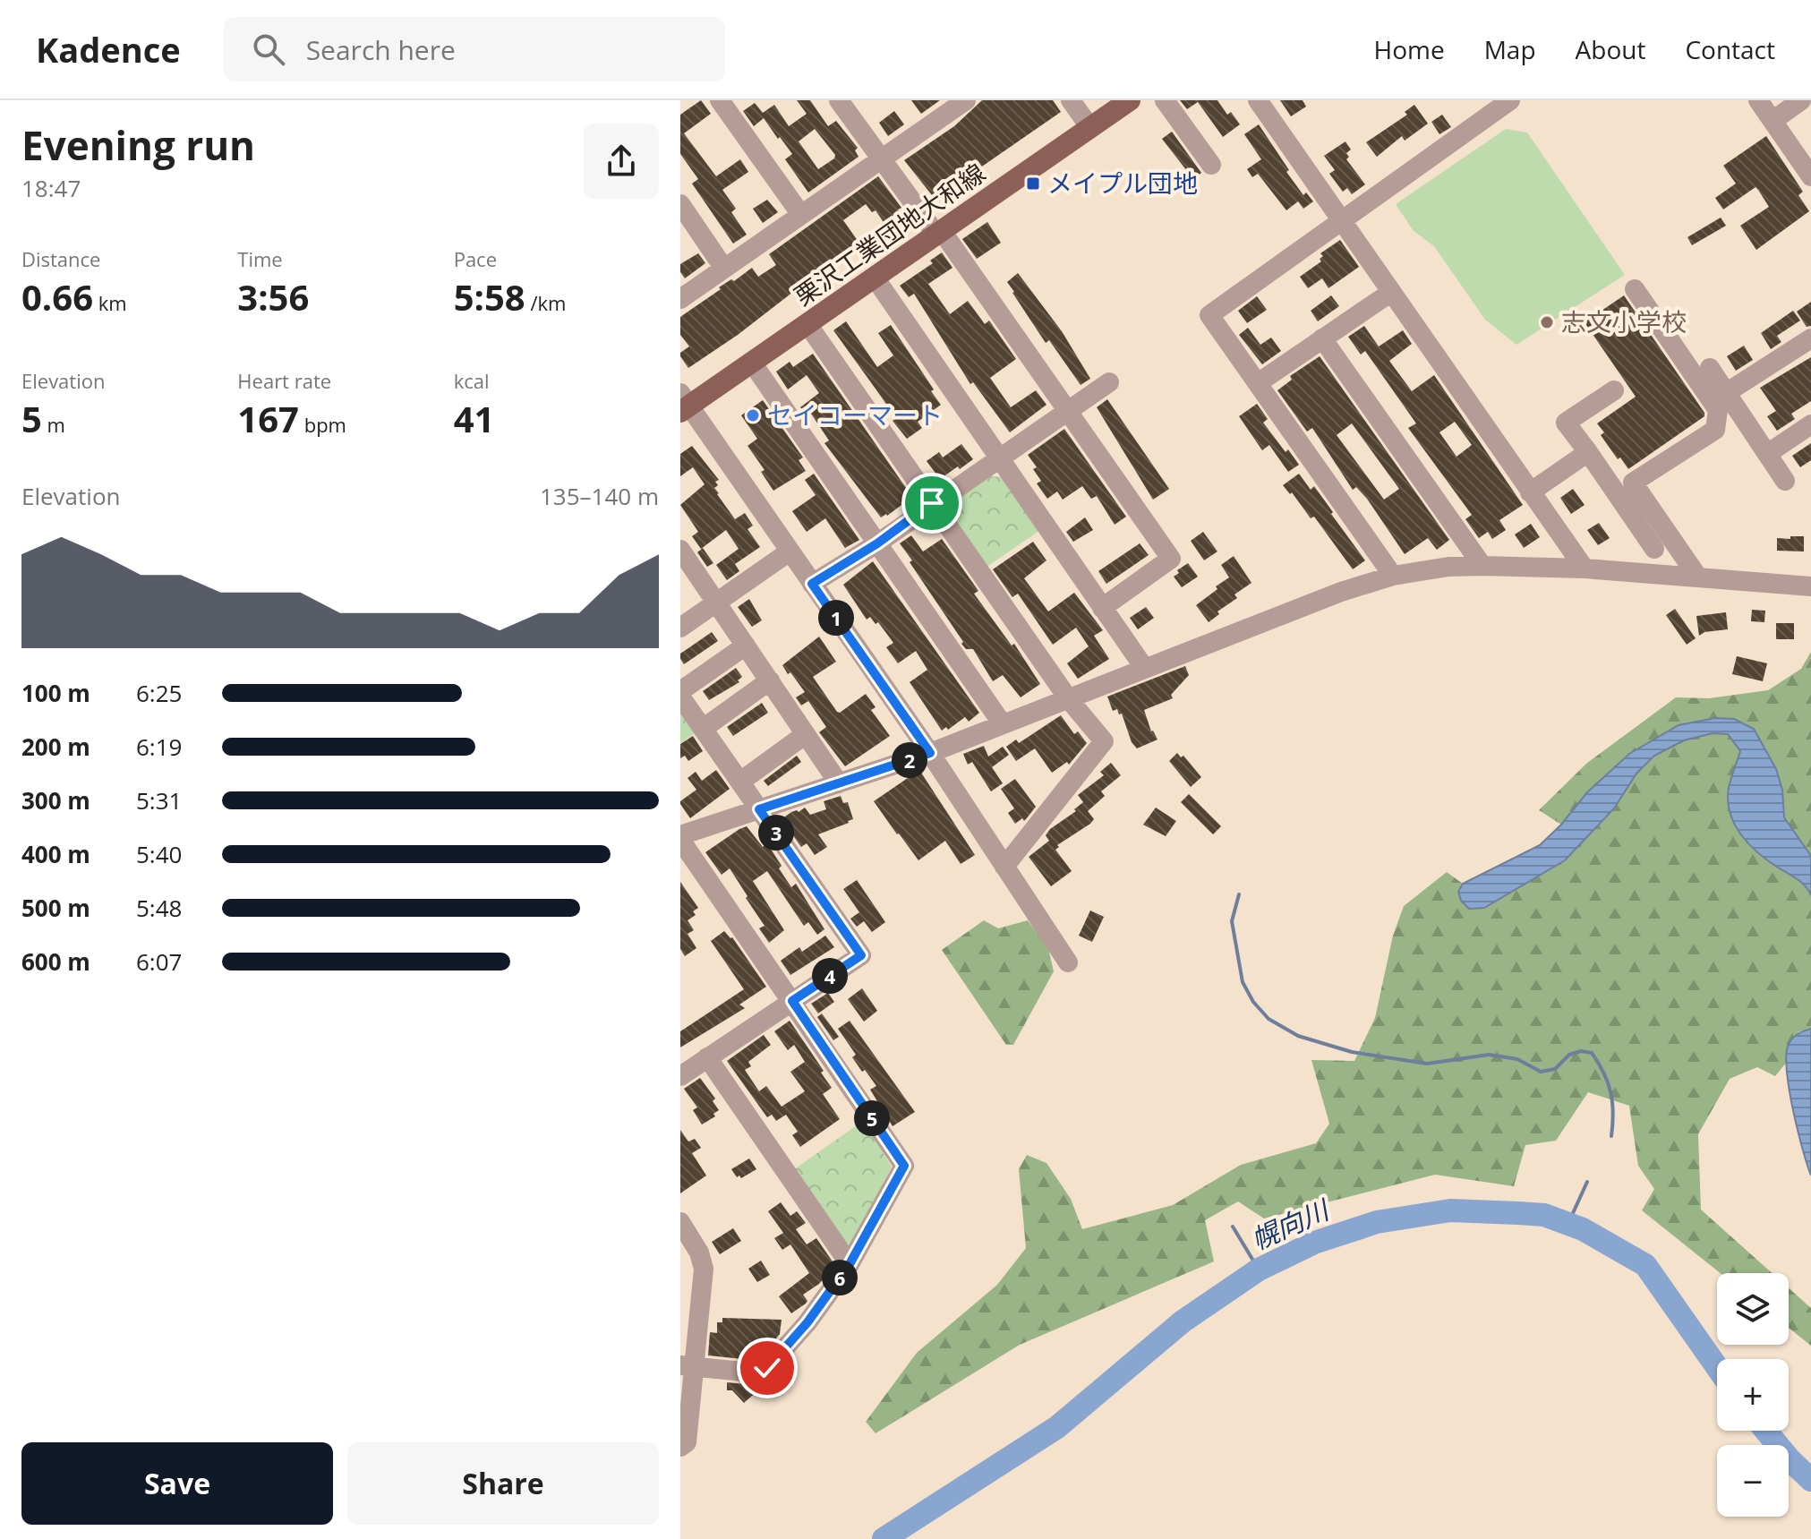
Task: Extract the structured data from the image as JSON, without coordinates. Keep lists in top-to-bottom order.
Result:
{
  "streets": {
    "main road": ["栗沢工業団地大和線"]
  },
  "water": ["幌向川"],
  "places": {
    "transit": ["メイプル団地"],
    "other": ["志文小学校", "セイコーマート"]
  },
  "page": {
    "header": "Kadence",
    "search": "Search here",
    "nav": [
      "Home",
      "Map",
      "About",
      "Contact"
    ],
    "heading": ["Evening run", "18:47"],
    "stats": [
      ["Distance", "0.66 km"],
      ["Time", "3:56"],
      ["Pace", "5:58 /km"],
      ["Elevation", "5 m"],
      ["Heart rate", "167 bpm"],
      ["kcal", "41"]
    ],
    "chart": ["Elevation", "135–140 m"],
    "pins": [
      "1",
      "2",
      "3",
      "4",
      "5",
      "6"
    ],
    "list": [
      {
        "name": "100 m",
        "note": "6:25"
      },
      {
        "name": "200 m",
        "note": "6:19"
      },
      {
        "name": "300 m",
        "note": "5:31"
      },
      {
        "name": "400 m",
        "note": "5:40"
      },
      {
        "name": "500 m",
        "note": "5:48"
      },
      {
        "name": "600 m",
        "note": "6:07"
      }
    ],
    "map_buttons": ["+", "−"],
    "buttons": ["Save", "Share"]
  }
}
